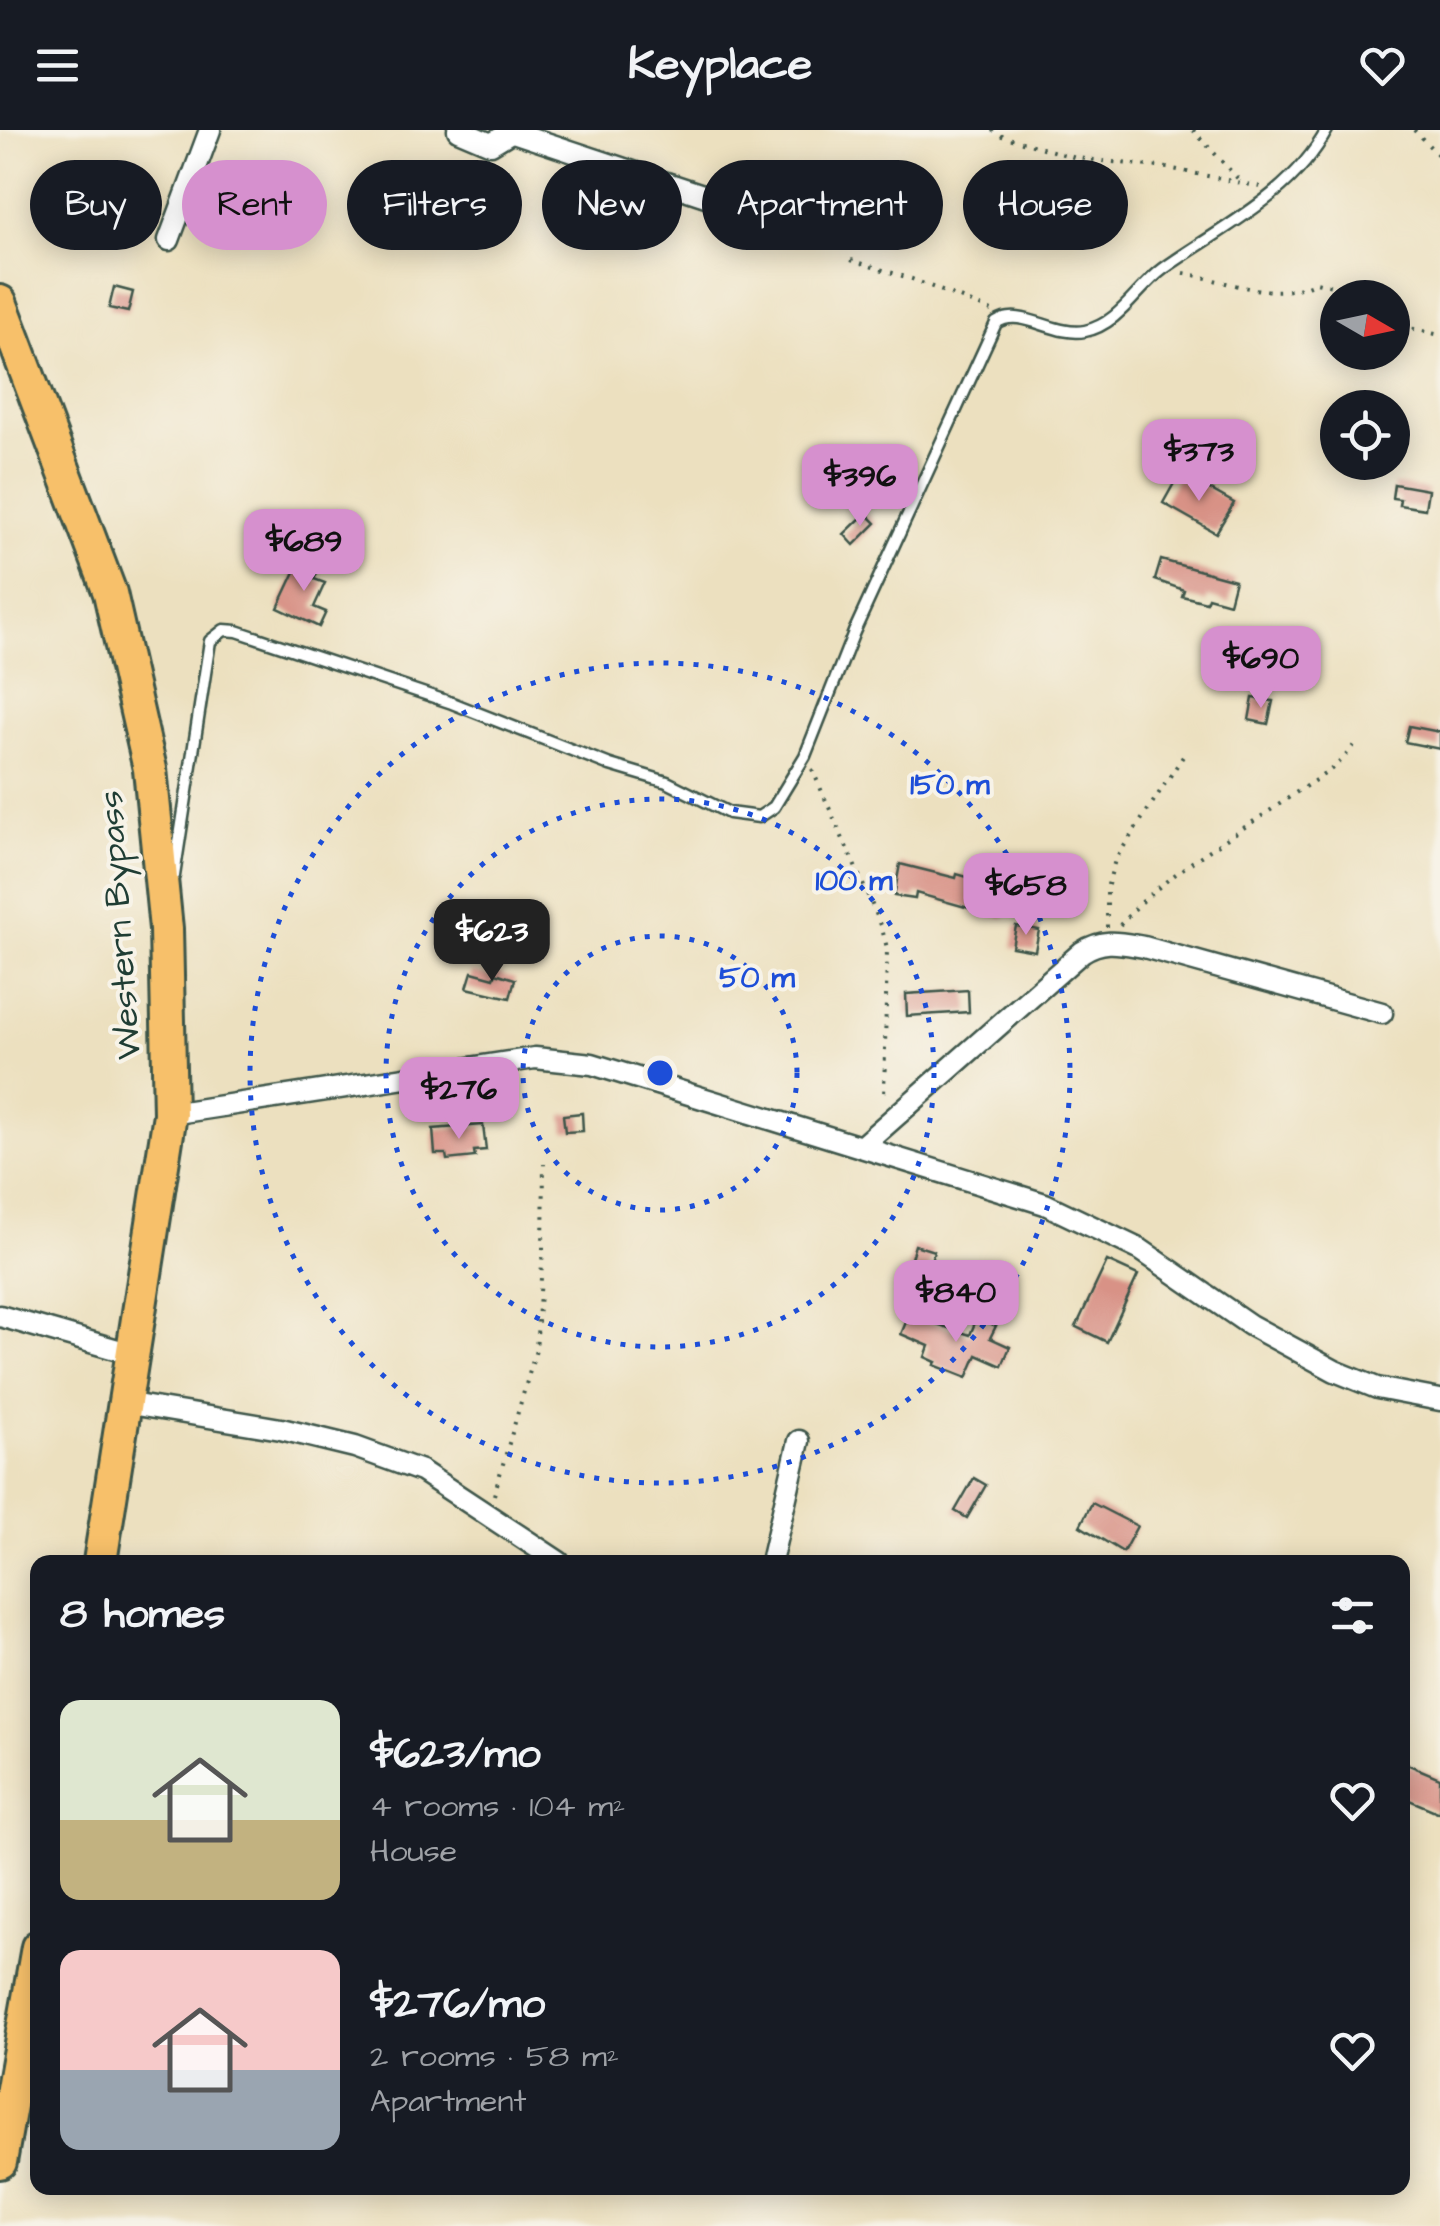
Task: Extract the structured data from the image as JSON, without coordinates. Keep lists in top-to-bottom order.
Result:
{
  "streets": {
    "main road": ["Western Bypass"]
  },
  "north": "right",
  "page": {
    "header": "Keyplace",
    "chip": [
      "Buy",
      "Rent",
      "Filters",
      "New",
      "Apartment",
      "House"
    ],
    "price": [
      "$373",
      "$396",
      "$689",
      "$690",
      "$658",
      "$623",
      "$276",
      "$840"
    ],
    "heading": "8 homes",
    "list": [
      {
        "name": "$623/mo",
        "note": "4 rooms · 104 m² · House"
      },
      {
        "name": "$276/mo",
        "note": "2 rooms · 58 m² · Apartment"
      }
    ]
  },
  "rings": ["150 m", "100 m", "50 m"]
}
